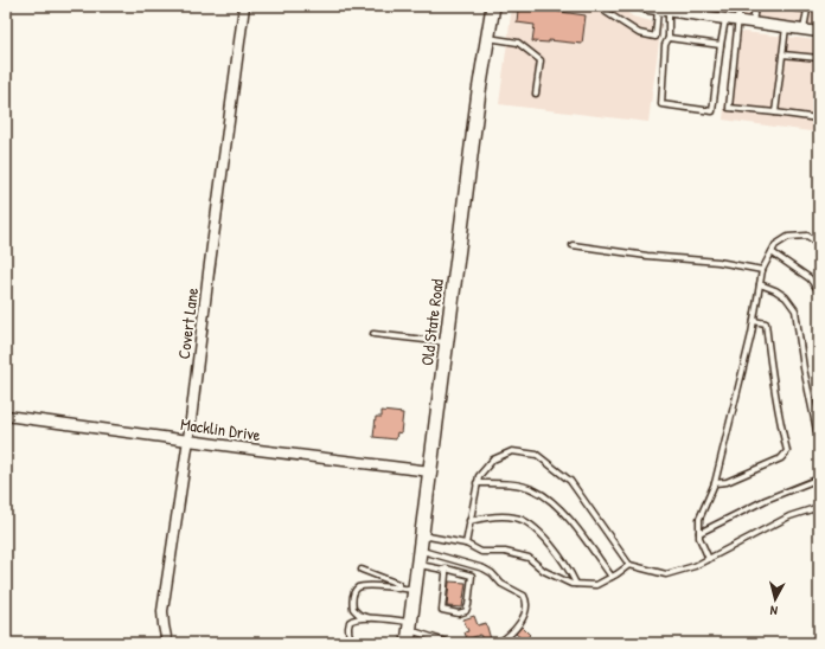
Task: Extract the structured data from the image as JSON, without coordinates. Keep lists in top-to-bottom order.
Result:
{
  "streets": {
    "street": ["Old State Road", "Covert Lane", "Macklin Drive"]
  },
  "crossings": [
    ["Old State Road", "Macklin Drive"],
    ["Covert Lane", "Macklin Drive"]
  ],
  "north": "bottom"
}
